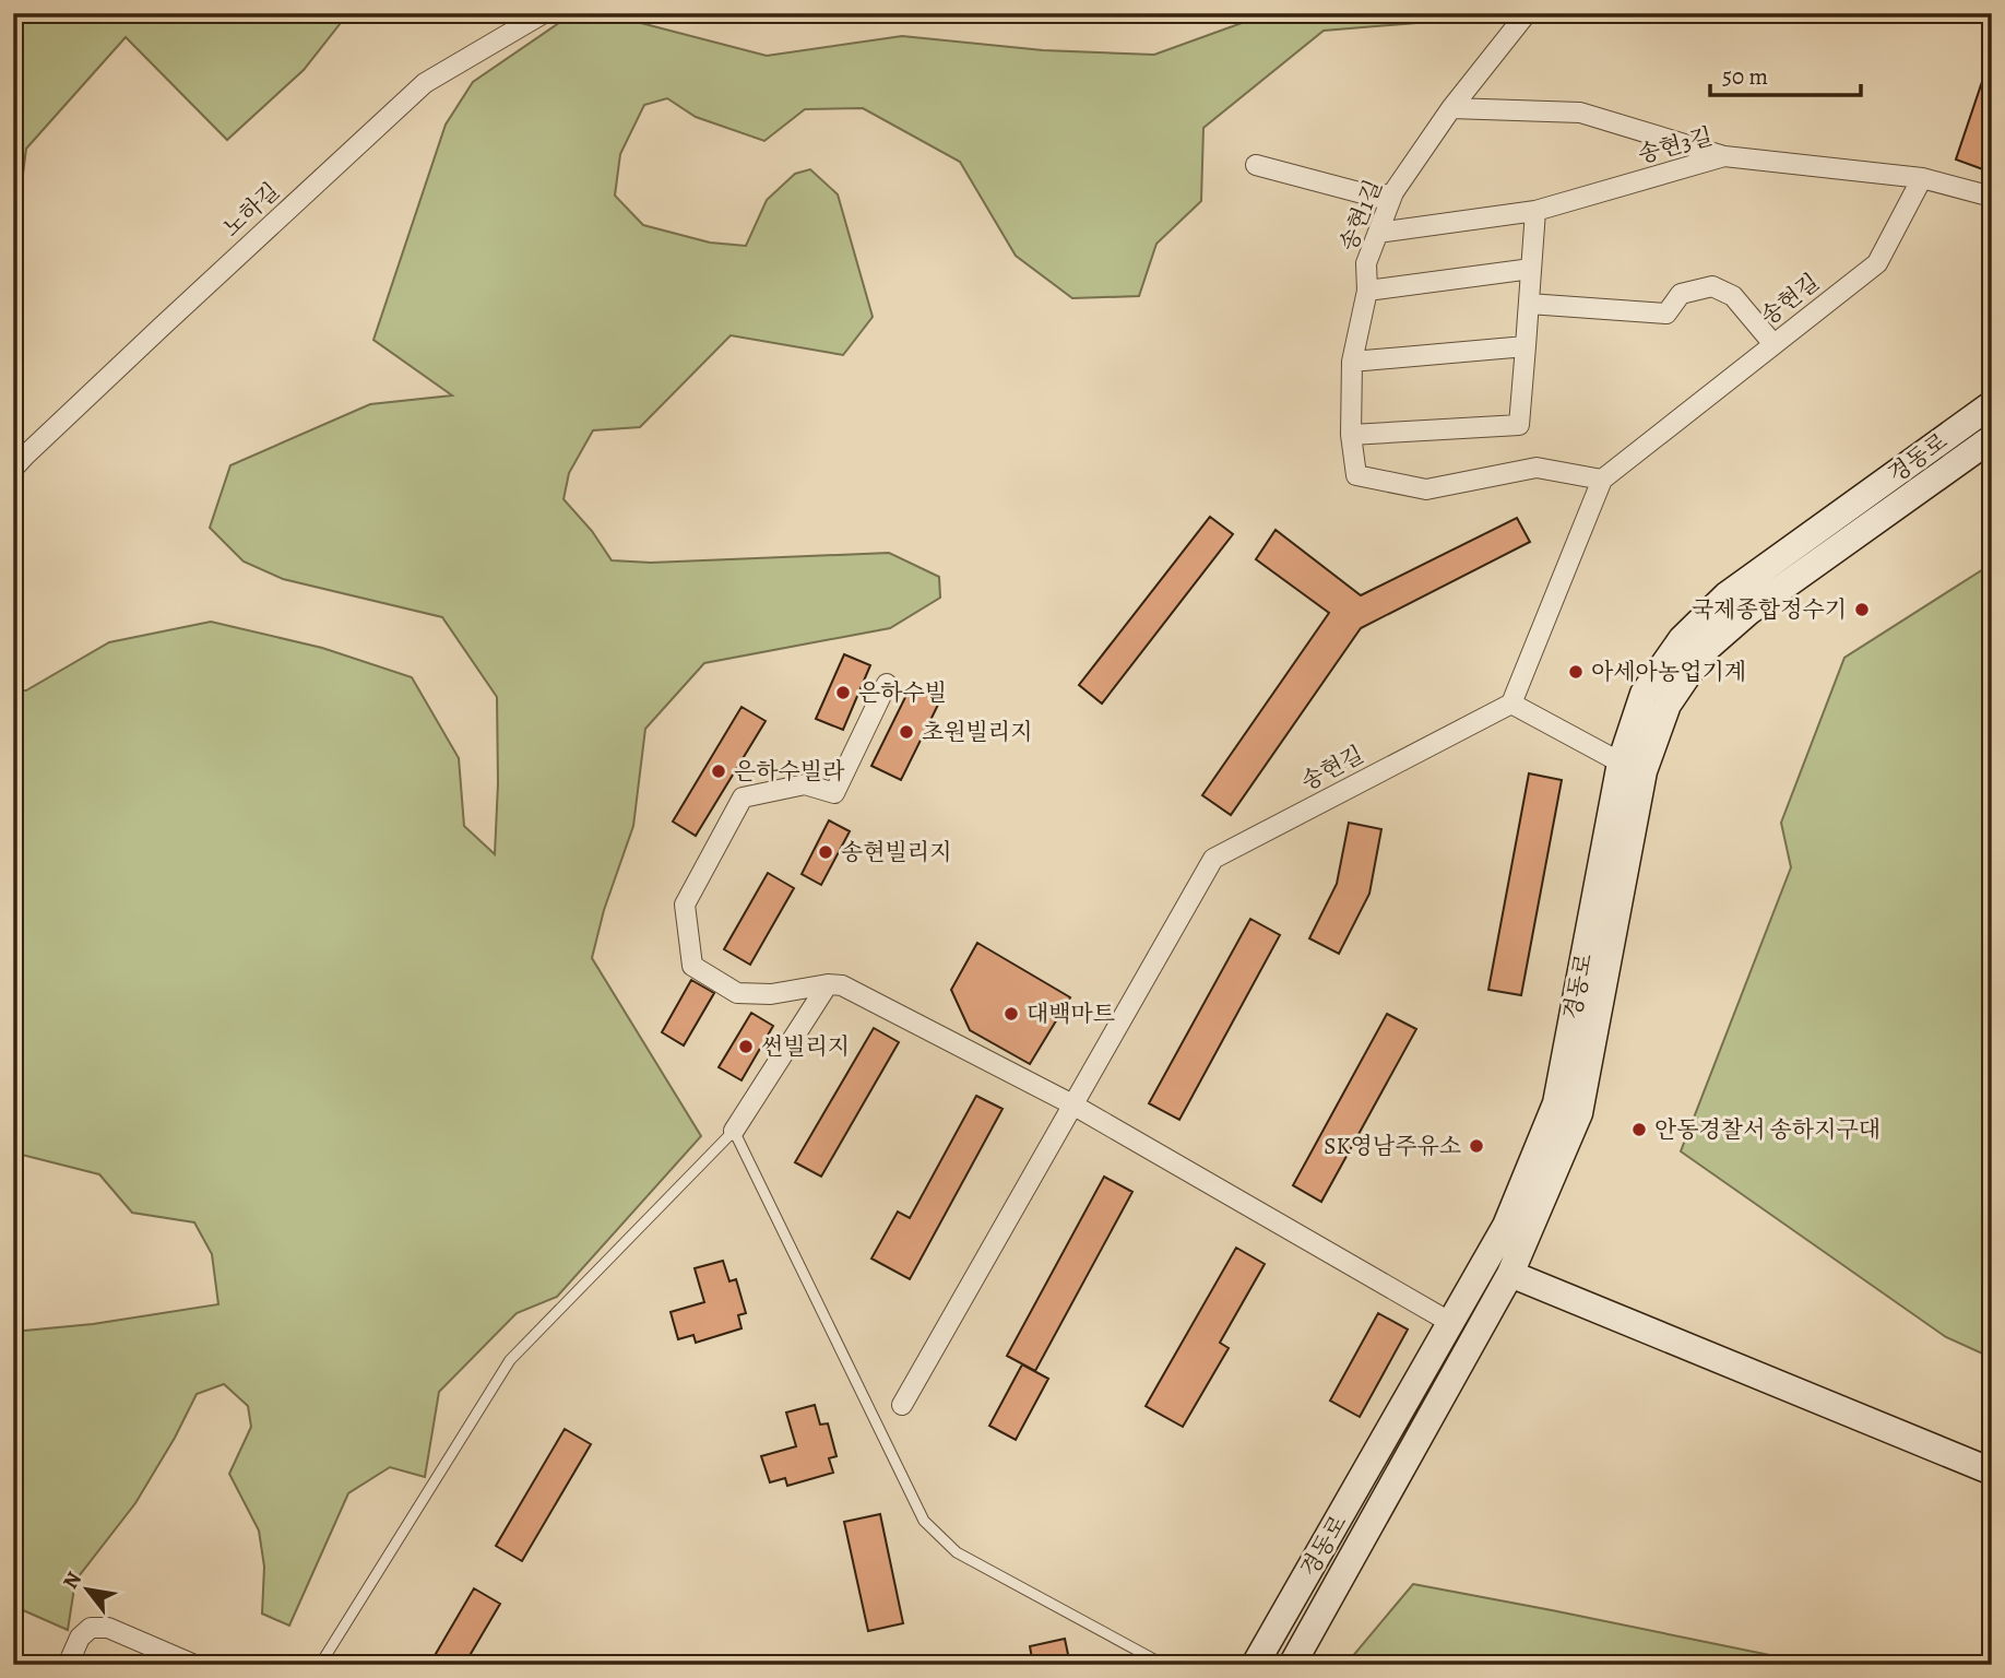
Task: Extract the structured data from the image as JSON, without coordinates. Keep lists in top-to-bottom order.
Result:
{
  "streets": {
    "street": [
      "송현3길",
      "노하길",
      "송현1길",
      "송현길",
      "경동로"
    ]
  },
  "crossings": [
    ["송현3길", "송현1길"],
    ["송현3길", "송현길"],
    ["송현1길", "송현길"]
  ],
  "places": [
    "국제종합정수기",
    "아세아농업기계",
    "은하수빌",
    "초원빌리지",
    "은하수빌라",
    "송현빌리지",
    "대백마트",
    "썬빌리지",
    "안동경찰서 송하지구대",
    "SK영남주유소"
  ],
  "scale_bar": "50 m",
  "north": "top left"
}
